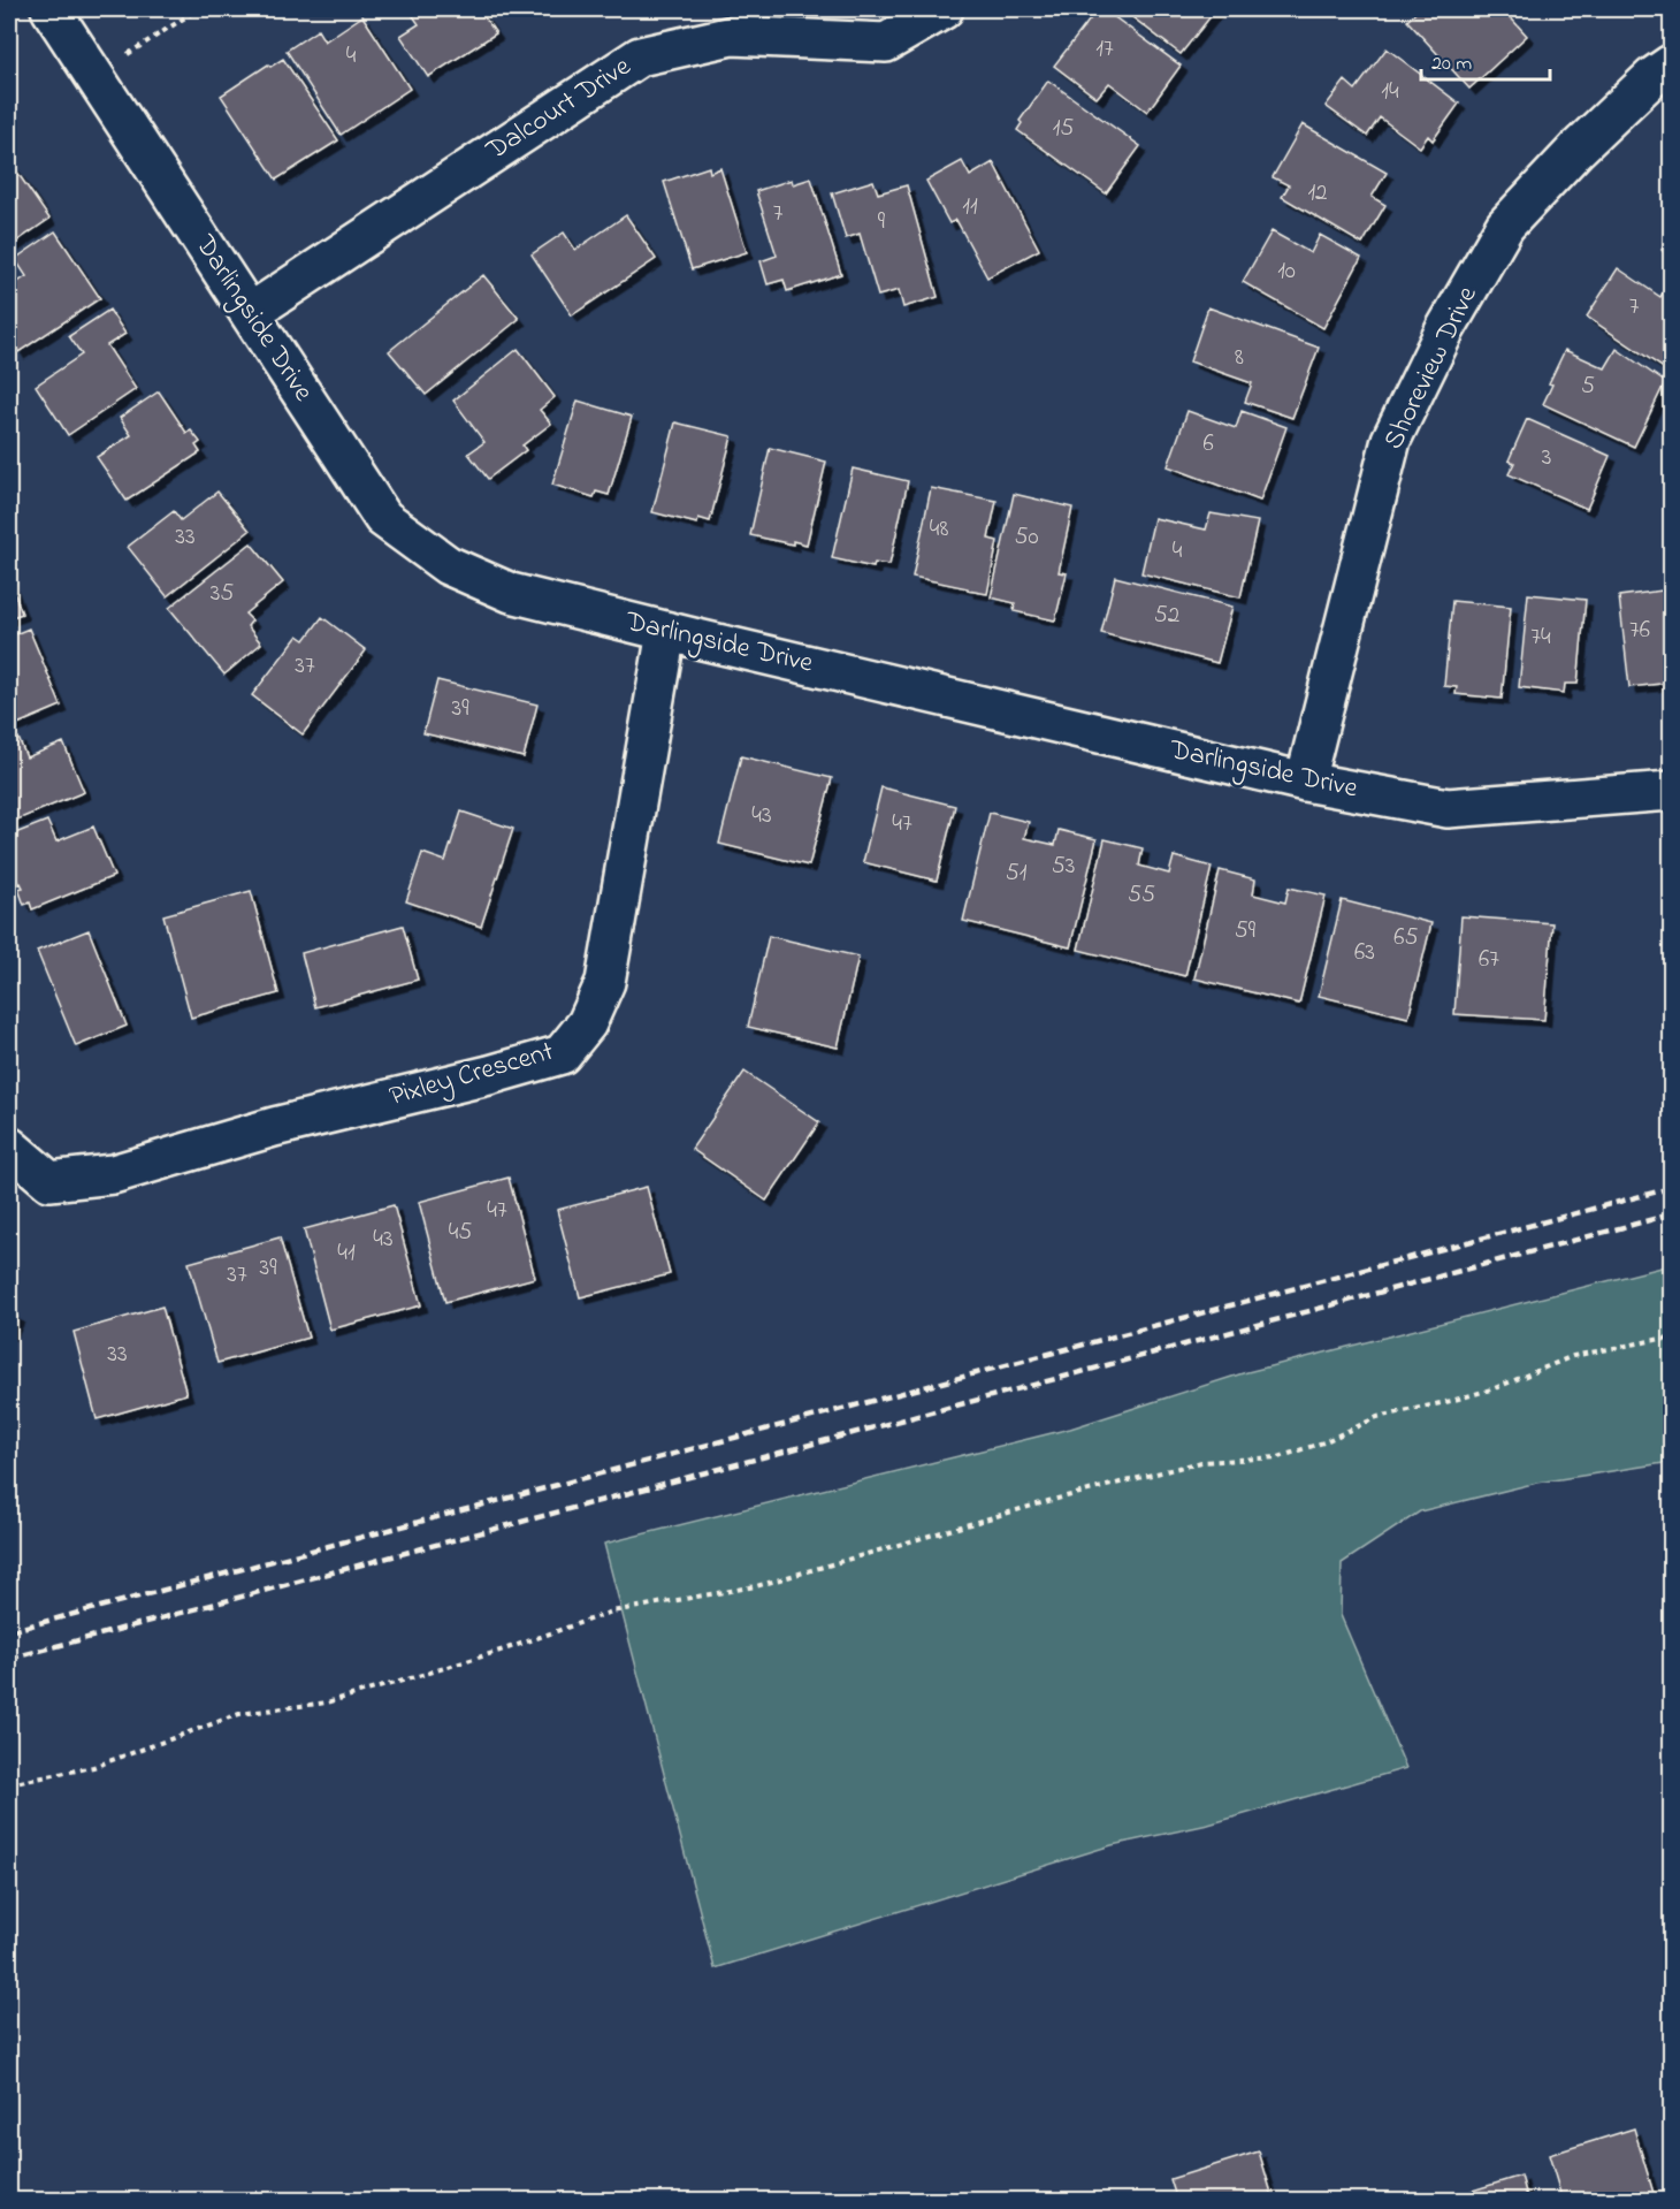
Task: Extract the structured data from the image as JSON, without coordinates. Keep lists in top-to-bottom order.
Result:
{
  "streets": {
    "street": [
      "Dalcourt Drive",
      "Darlingside Drive",
      "Shoreview Drive",
      "Pixley Crescent"
    ]
  },
  "crossings": [
    ["Dalcourt Drive", "Darlingside Drive"],
    ["Darlingside Drive", "Shoreview Drive"],
    ["Darlingside Drive", "Pixley Crescent"]
  ],
  "house_numbers": [
    "17",
    "4",
    "14",
    "15",
    "12",
    "11",
    "7",
    "9",
    "10",
    "7",
    "8",
    "5",
    "6",
    "3",
    "48",
    "33",
    "50",
    "4",
    "35",
    "52",
    "76",
    "74",
    "37",
    "39",
    "43",
    "47",
    "53",
    "51",
    "55",
    "59",
    "65",
    "63",
    "67",
    "47",
    "45",
    "43",
    "41",
    "39",
    "37",
    "33"
  ],
  "scale_bar": "20 m"
}
